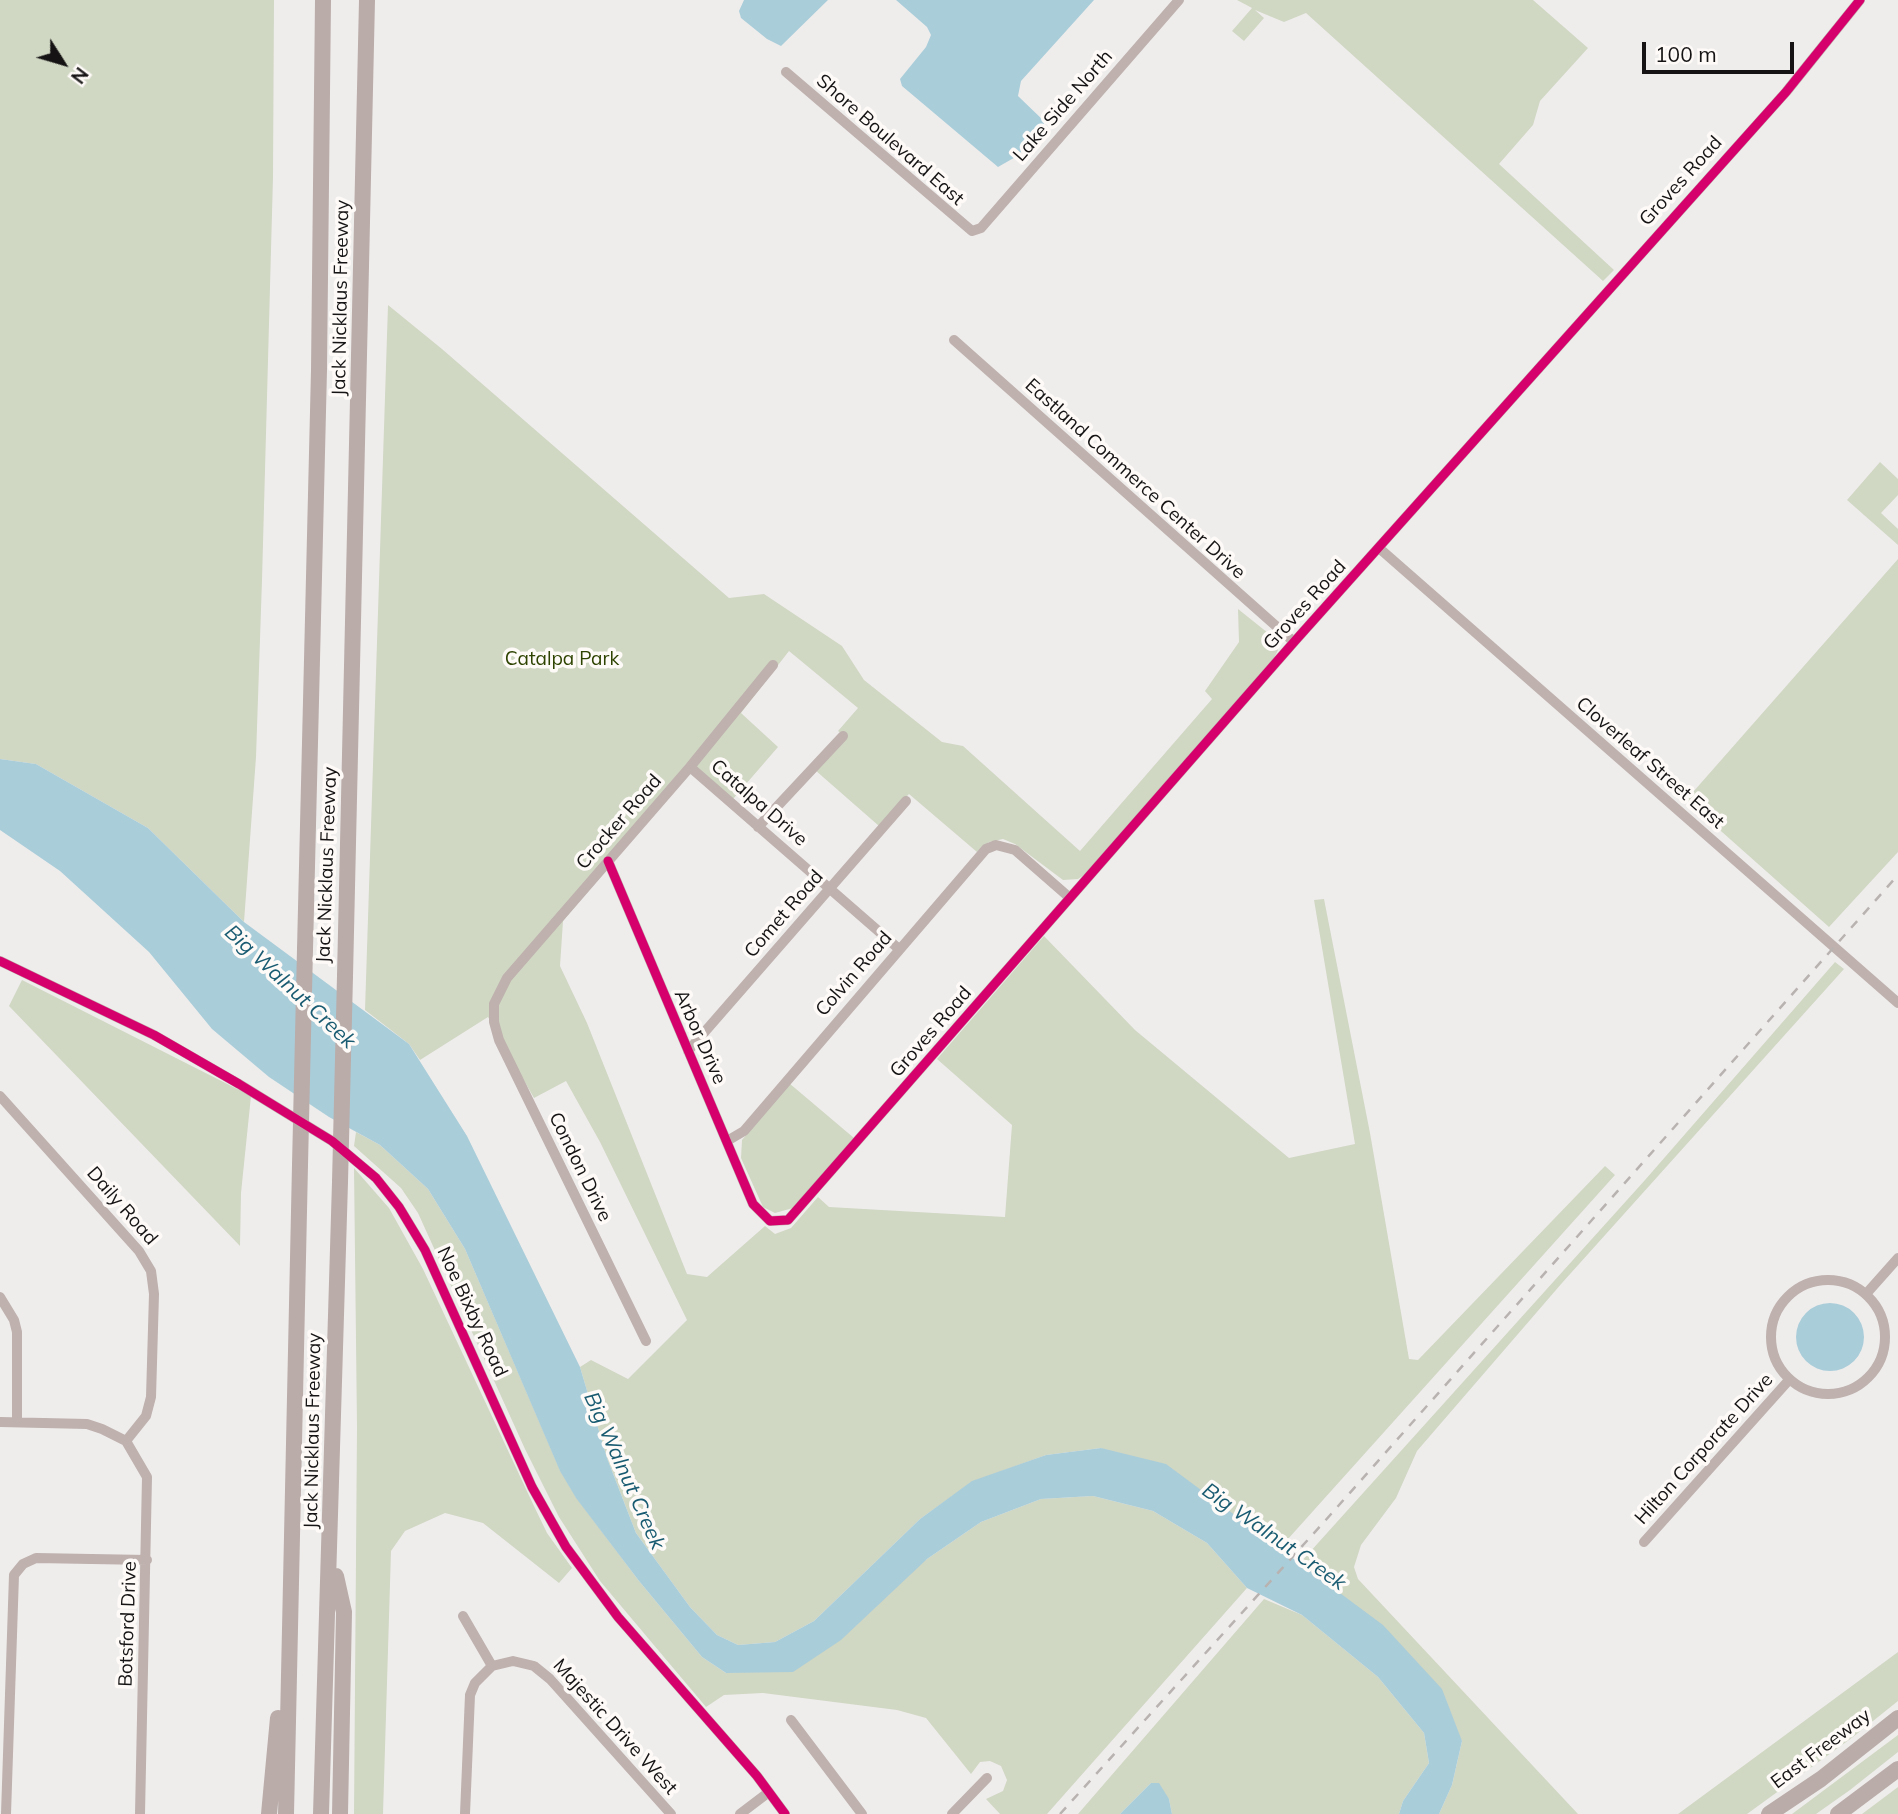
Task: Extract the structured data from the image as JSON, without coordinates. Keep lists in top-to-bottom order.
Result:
{
  "streets": {
    "highway": ["Jack Nicklaus Freeway", "East Freeway"],
    "street": [
      "Lake Side North",
      "Shore Boulevard East",
      "Groves Road",
      "Eastland Commerce Center Drive",
      "Cloverleaf Street East",
      "Catalpa Drive",
      "Crocker Road",
      "Comet Road",
      "Colvin Road",
      "Arbor Drive",
      "Condon Drive",
      "Daily Road",
      "Noe Bixby Road",
      "Hilton Corporate Drive",
      "Botsford Drive",
      "Majestic Drive West"
    ]
  },
  "crossings": [
    ["Lake Side North", "Shore Boulevard East"],
    ["Groves Road", "Eastland Commerce Center Drive"],
    ["Groves Road", "Cloverleaf Street East"],
    ["Groves Road", "Colvin Road"],
    ["Groves Road", "Arbor Drive"],
    ["Catalpa Drive", "Crocker Road"],
    ["Catalpa Drive", "Comet Road"],
    ["Catalpa Drive", "Colvin Road"],
    ["Crocker Road", "Arbor Drive"],
    ["Crocker Road", "Condon Drive"],
    ["Comet Road", "Arbor Drive"],
    ["Colvin Road", "Arbor Drive"],
    ["Daily Road", "Botsford Drive"]
  ],
  "water": ["Big Walnut Creek"],
  "parks": ["Catalpa Park"],
  "scale_bar": "100 m",
  "north": "bottom right"
}
